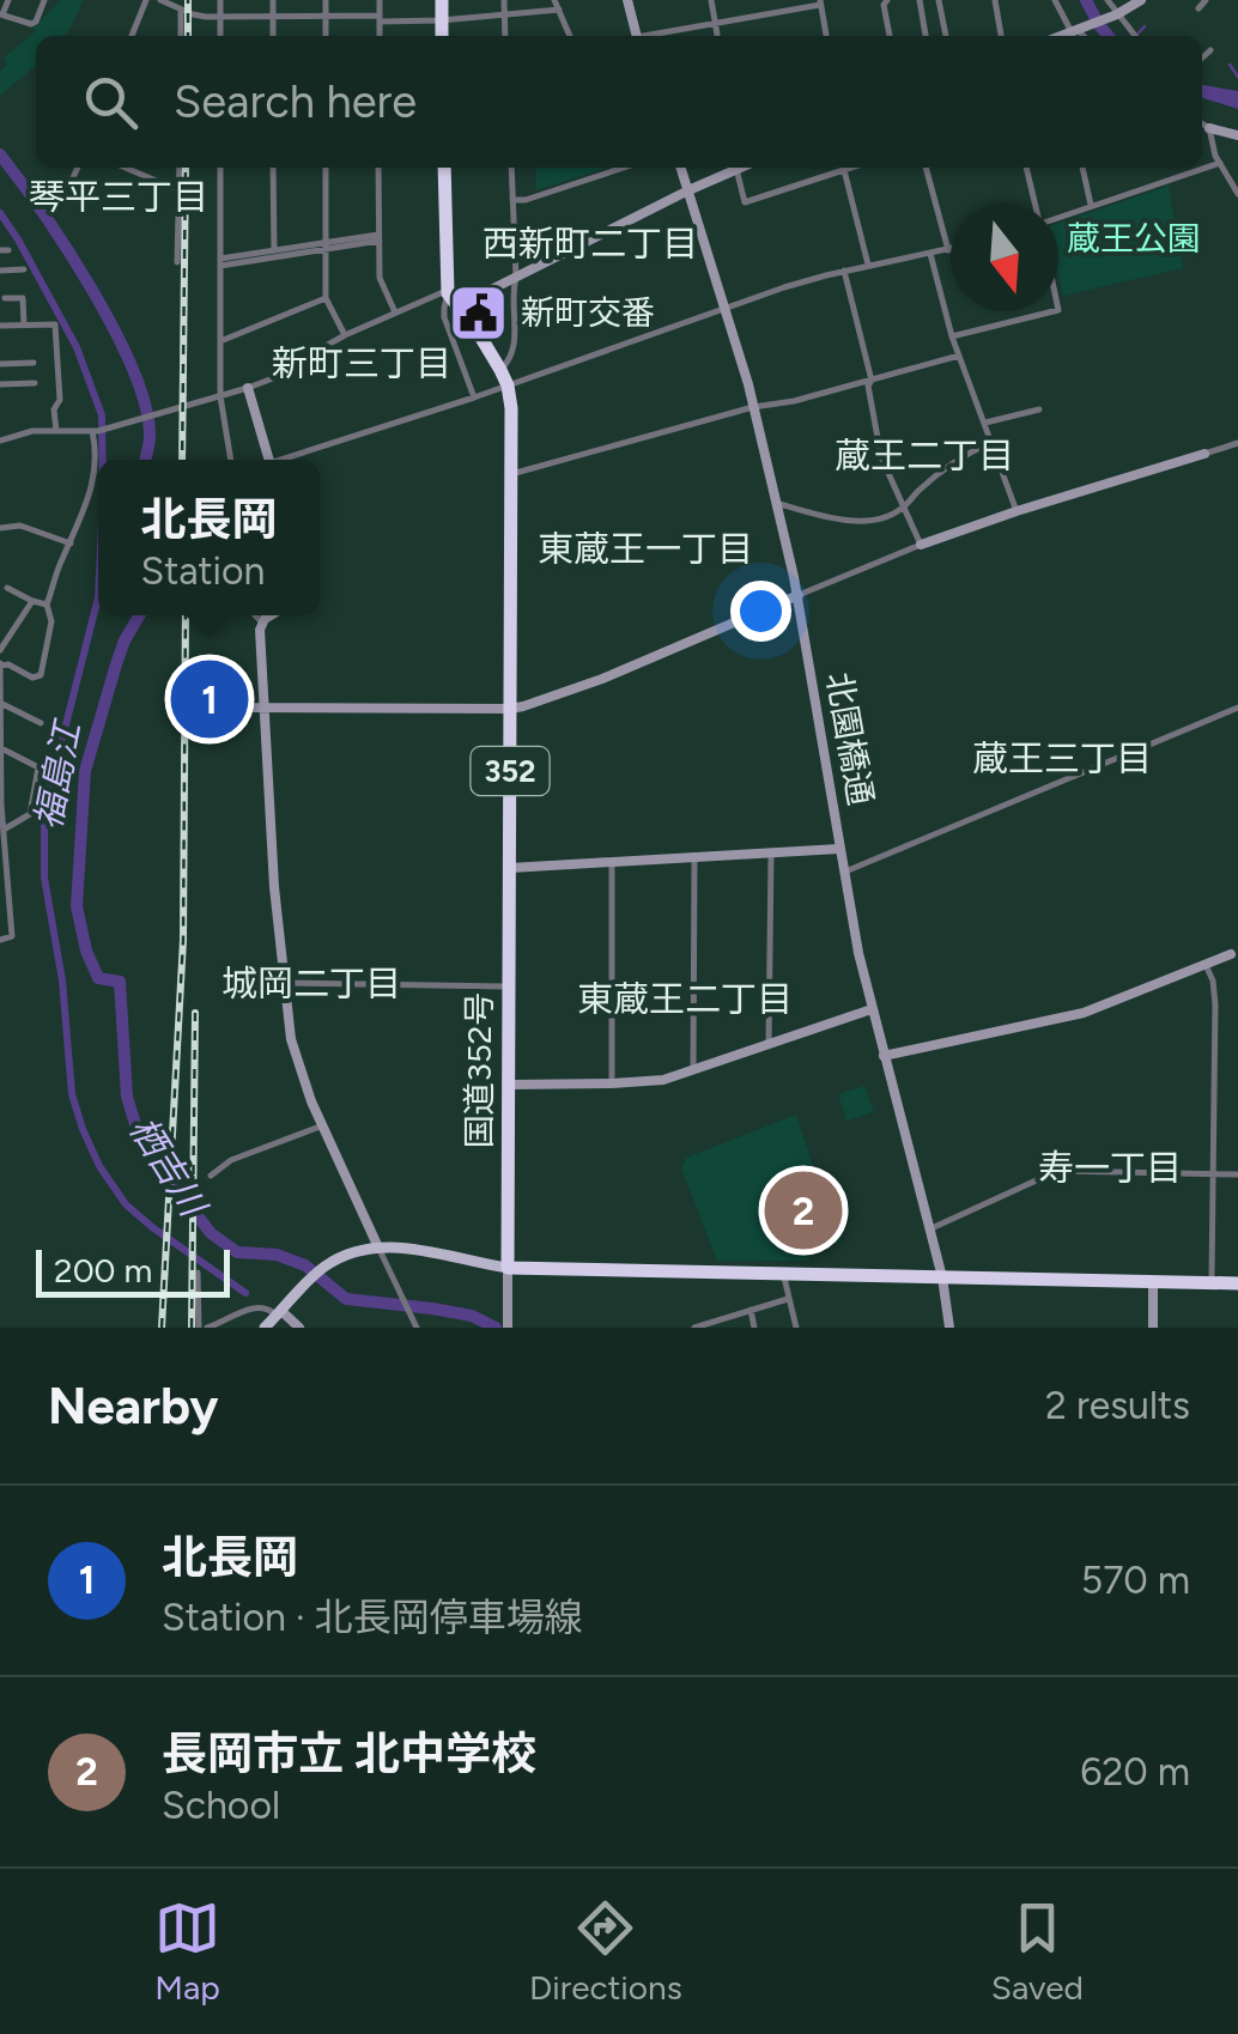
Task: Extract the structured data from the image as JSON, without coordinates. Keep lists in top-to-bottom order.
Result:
{
  "streets": {
    "highway": ["352", "国道352号"],
    "street": ["北園橋通"]
  },
  "districts": [
    "琴平三丁目",
    "西新町二丁目",
    "新町三丁目",
    "蔵王二丁目",
    "東蔵王一丁目",
    "蔵王三丁目",
    "城岡二丁目",
    "東蔵王二丁目",
    "寿一丁目"
  ],
  "water": ["福島江", "栖吉川"],
  "parks": ["蔵王公園"],
  "places": {
    "public building": ["新町交番"]
  },
  "scale_bar": "200 m",
  "north": "bottom",
  "page": {
    "search": "Search here",
    "popup": ["北長岡", "Station"],
    "pins": ["1", "2"],
    "scale": "200 m",
    "heading": ["Nearby", "2 results"],
    "list": [
      {
        "mark": "1",
        "name": "北長岡",
        "note": "Station · 北長岡停車場線",
        "value": "570 m"
      },
      {
        "mark": "2",
        "name": "長岡市立 北中学校",
        "note": "School",
        "value": "620 m"
      }
    ],
    "nav": ["Map", "Directions", "Saved"]
  }
}
